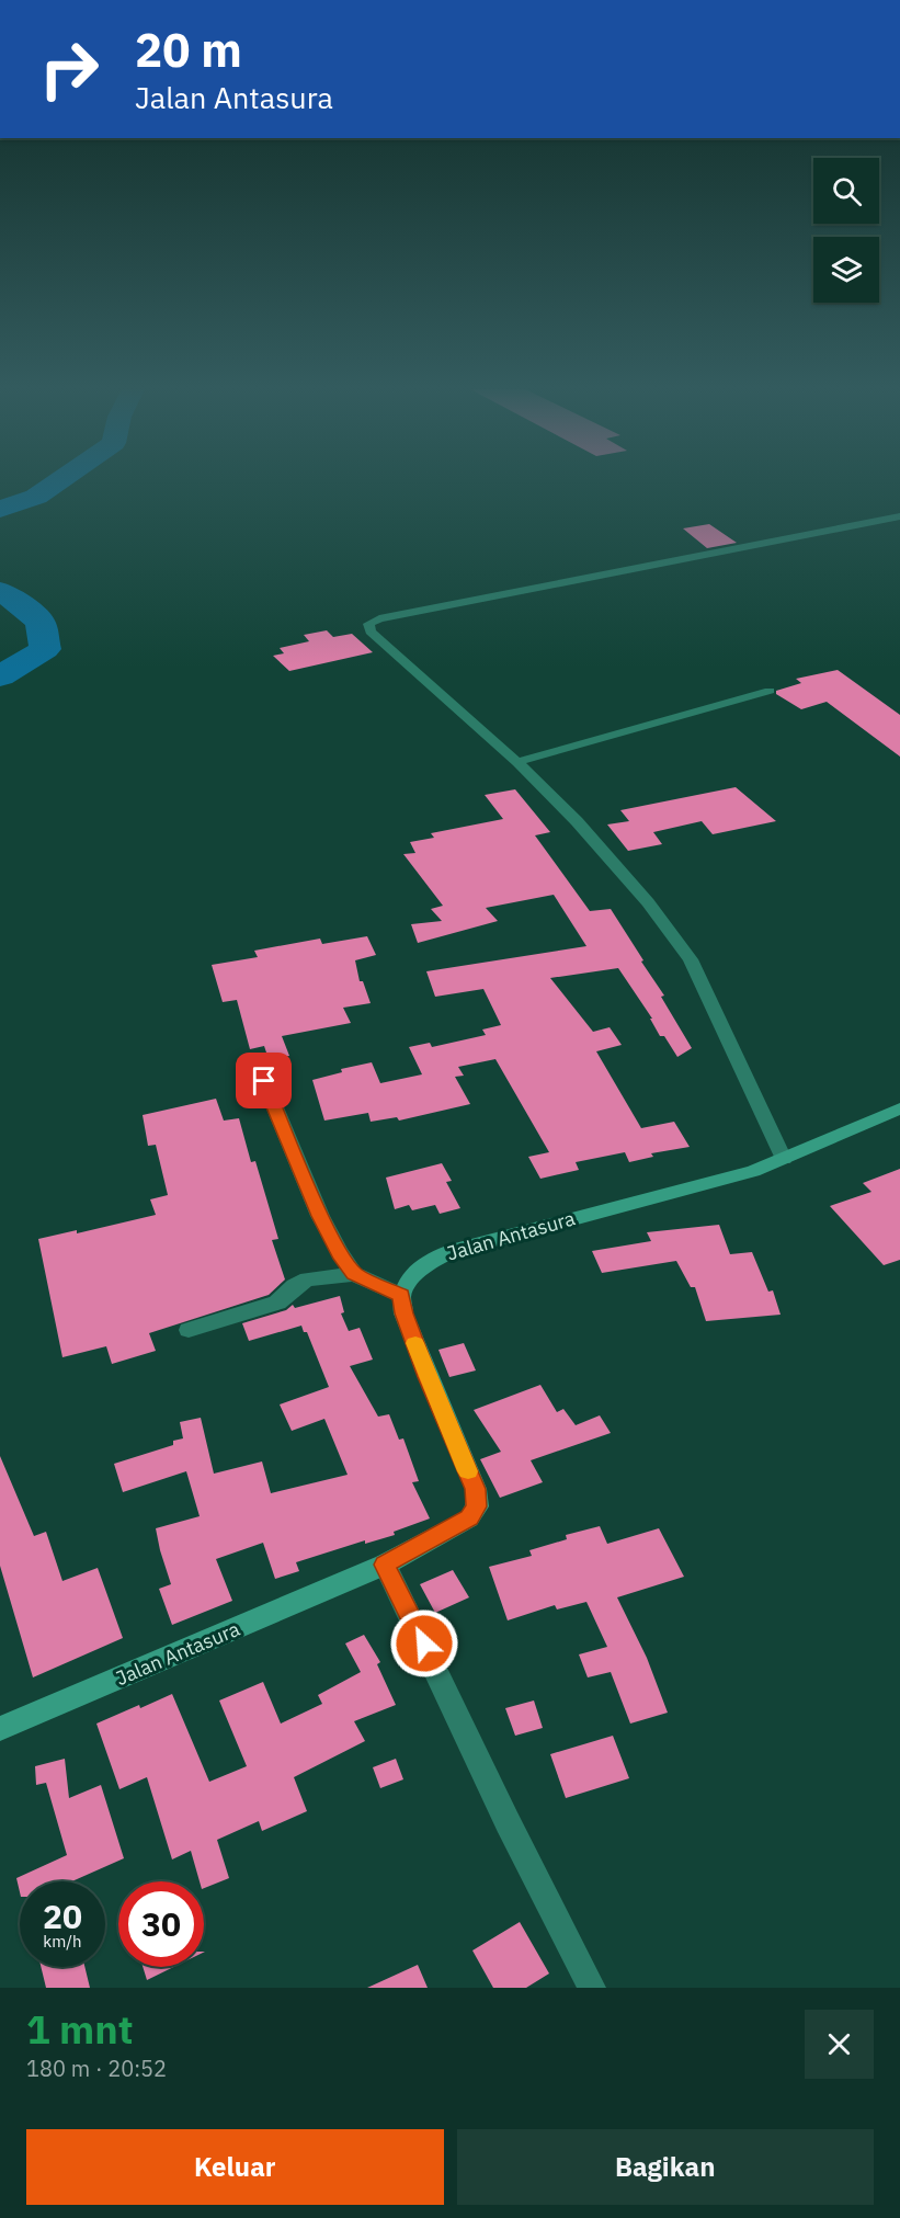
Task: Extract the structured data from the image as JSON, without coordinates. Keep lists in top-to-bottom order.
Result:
{
  "streets": {
    "main road": ["Jalan Antasura"]
  },
  "page": {
    "turn": ["20 m", "Jalan Antasura"],
    "speed": "20 km/h",
    "limit": "30",
    "heading": ["1 mnt", "180 m · 20:52"],
    "buttons": ["Keluar", "Bagikan"]
  }
}
